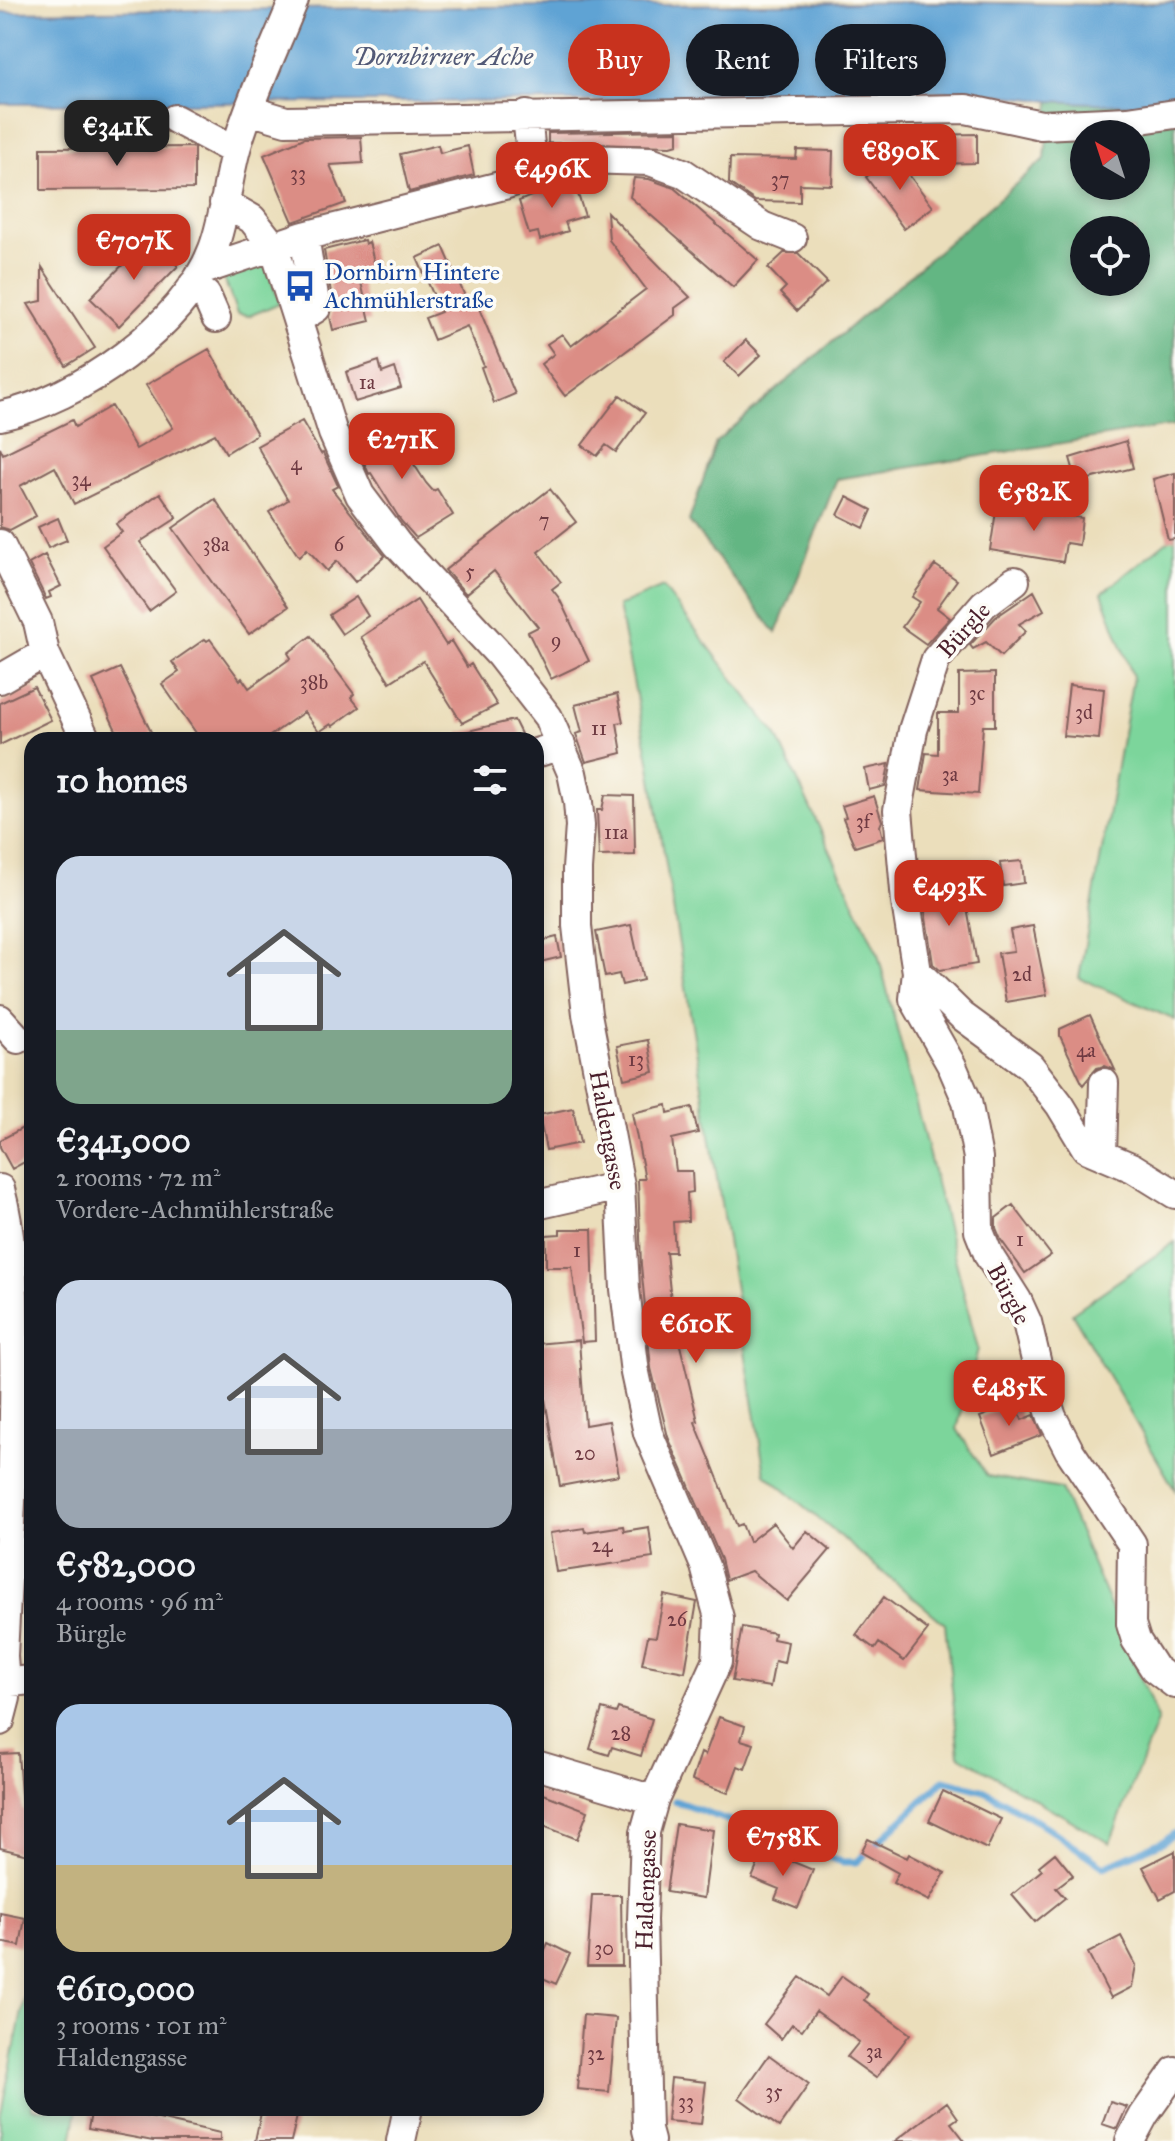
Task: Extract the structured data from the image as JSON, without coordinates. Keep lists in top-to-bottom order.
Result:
{
  "streets": {
    "street": ["Bürgle", "Haldengasse"]
  },
  "water": ["Dornbirner Ache"],
  "places": {
    "bus stop": ["Dornbirn Hintere Achmühlerstraße"]
  },
  "house_numbers": [
    "33",
    "37",
    "1a",
    "4",
    "34",
    "7",
    "38a",
    "6",
    "5",
    "9",
    "38b",
    "3c",
    "3d",
    "11",
    "3a",
    "3f",
    "11a",
    "2d",
    "4a",
    "13",
    "1",
    "1",
    "20",
    "24",
    "26",
    "28",
    "30",
    "3a",
    "32",
    "35",
    "33"
  ],
  "north": "top left",
  "page": {
    "chip": ["Buy", "Rent", "Filters"],
    "price": [
      "€341K",
      "€890K",
      "€496K",
      "€707K",
      "€271K",
      "€582K",
      "€493K",
      "€610K",
      "€485K",
      "€758K"
    ],
    "heading": "10 homes",
    "list": [
      {
        "name": "€341,000",
        "note": "2 rooms · 72 m² · Vordere-Achmühlerstraße"
      },
      {
        "name": "€582,000",
        "note": "4 rooms · 96 m² · Bürgle"
      },
      {
        "name": "€610,000",
        "note": "3 rooms · 101 m² · Haldengasse"
      }
    ]
  }
}
